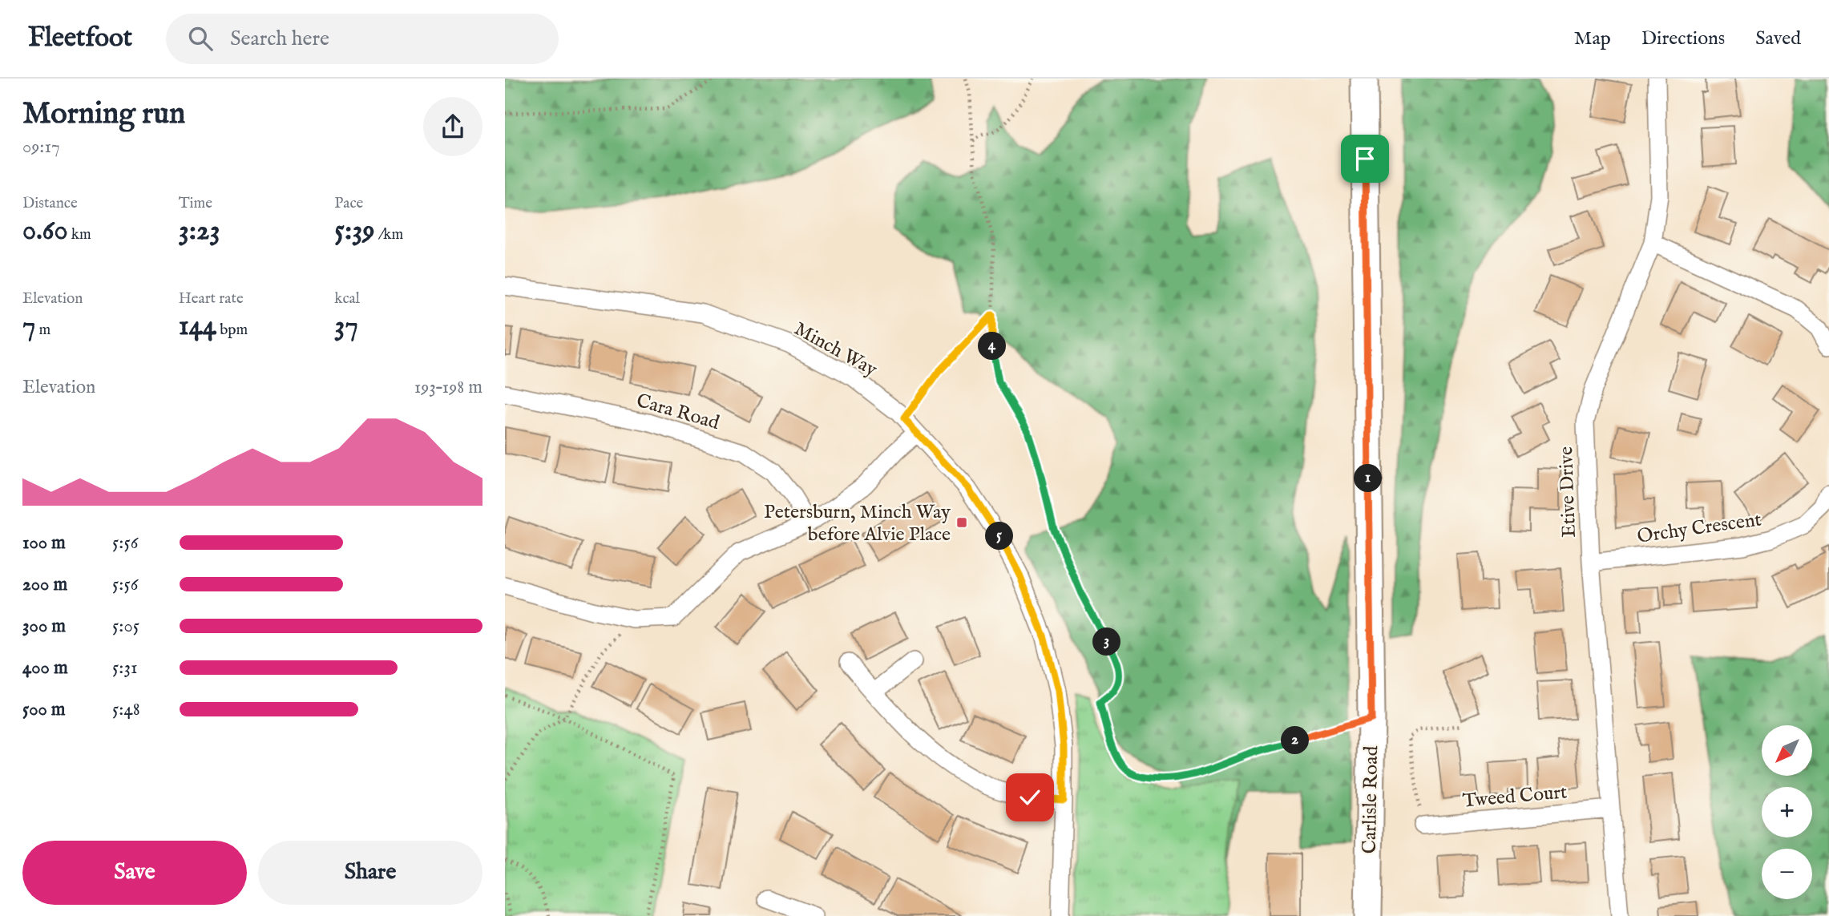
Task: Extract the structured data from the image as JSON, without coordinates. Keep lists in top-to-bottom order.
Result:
{
  "streets": {
    "main road": ["Carlisle Road"],
    "street": [
      "Minch Way",
      "Cara Road",
      "Etive Drive",
      "Orchy Crescent",
      "Tweed Court"
    ]
  },
  "crossings": [
    ["Etive Drive", "Orchy Crescent"],
    ["Etive Drive", "Tweed Court"]
  ],
  "places": {
    "transit": ["Petersburn, Minch Way before Alvie Place"]
  },
  "north": "bottom left",
  "page": {
    "header": "Fleetfoot",
    "search": "Search here",
    "nav": ["Map", "Directions", "Saved"],
    "heading": ["Morning run", "09:17"],
    "stats": [
      ["Distance", "0.60 km"],
      ["Time", "3:23"],
      ["Pace", "5:39 /km"],
      ["Elevation", "7 m"],
      ["Heart rate", "144 bpm"],
      ["kcal", "37"]
    ],
    "pins": [
      "4",
      "1",
      "5",
      "3",
      "2"
    ],
    "chart": ["Elevation", "193–198 m"],
    "list": [
      {
        "name": "100 m",
        "note": "5:56"
      },
      {
        "name": "200 m",
        "note": "5:56"
      },
      {
        "name": "300 m",
        "note": "5:05"
      },
      {
        "name": "400 m",
        "note": "5:31"
      },
      {
        "name": "500 m",
        "note": "5:48"
      }
    ],
    "map_buttons": ["+", "−"],
    "buttons": ["Save", "Share"]
  }
}
